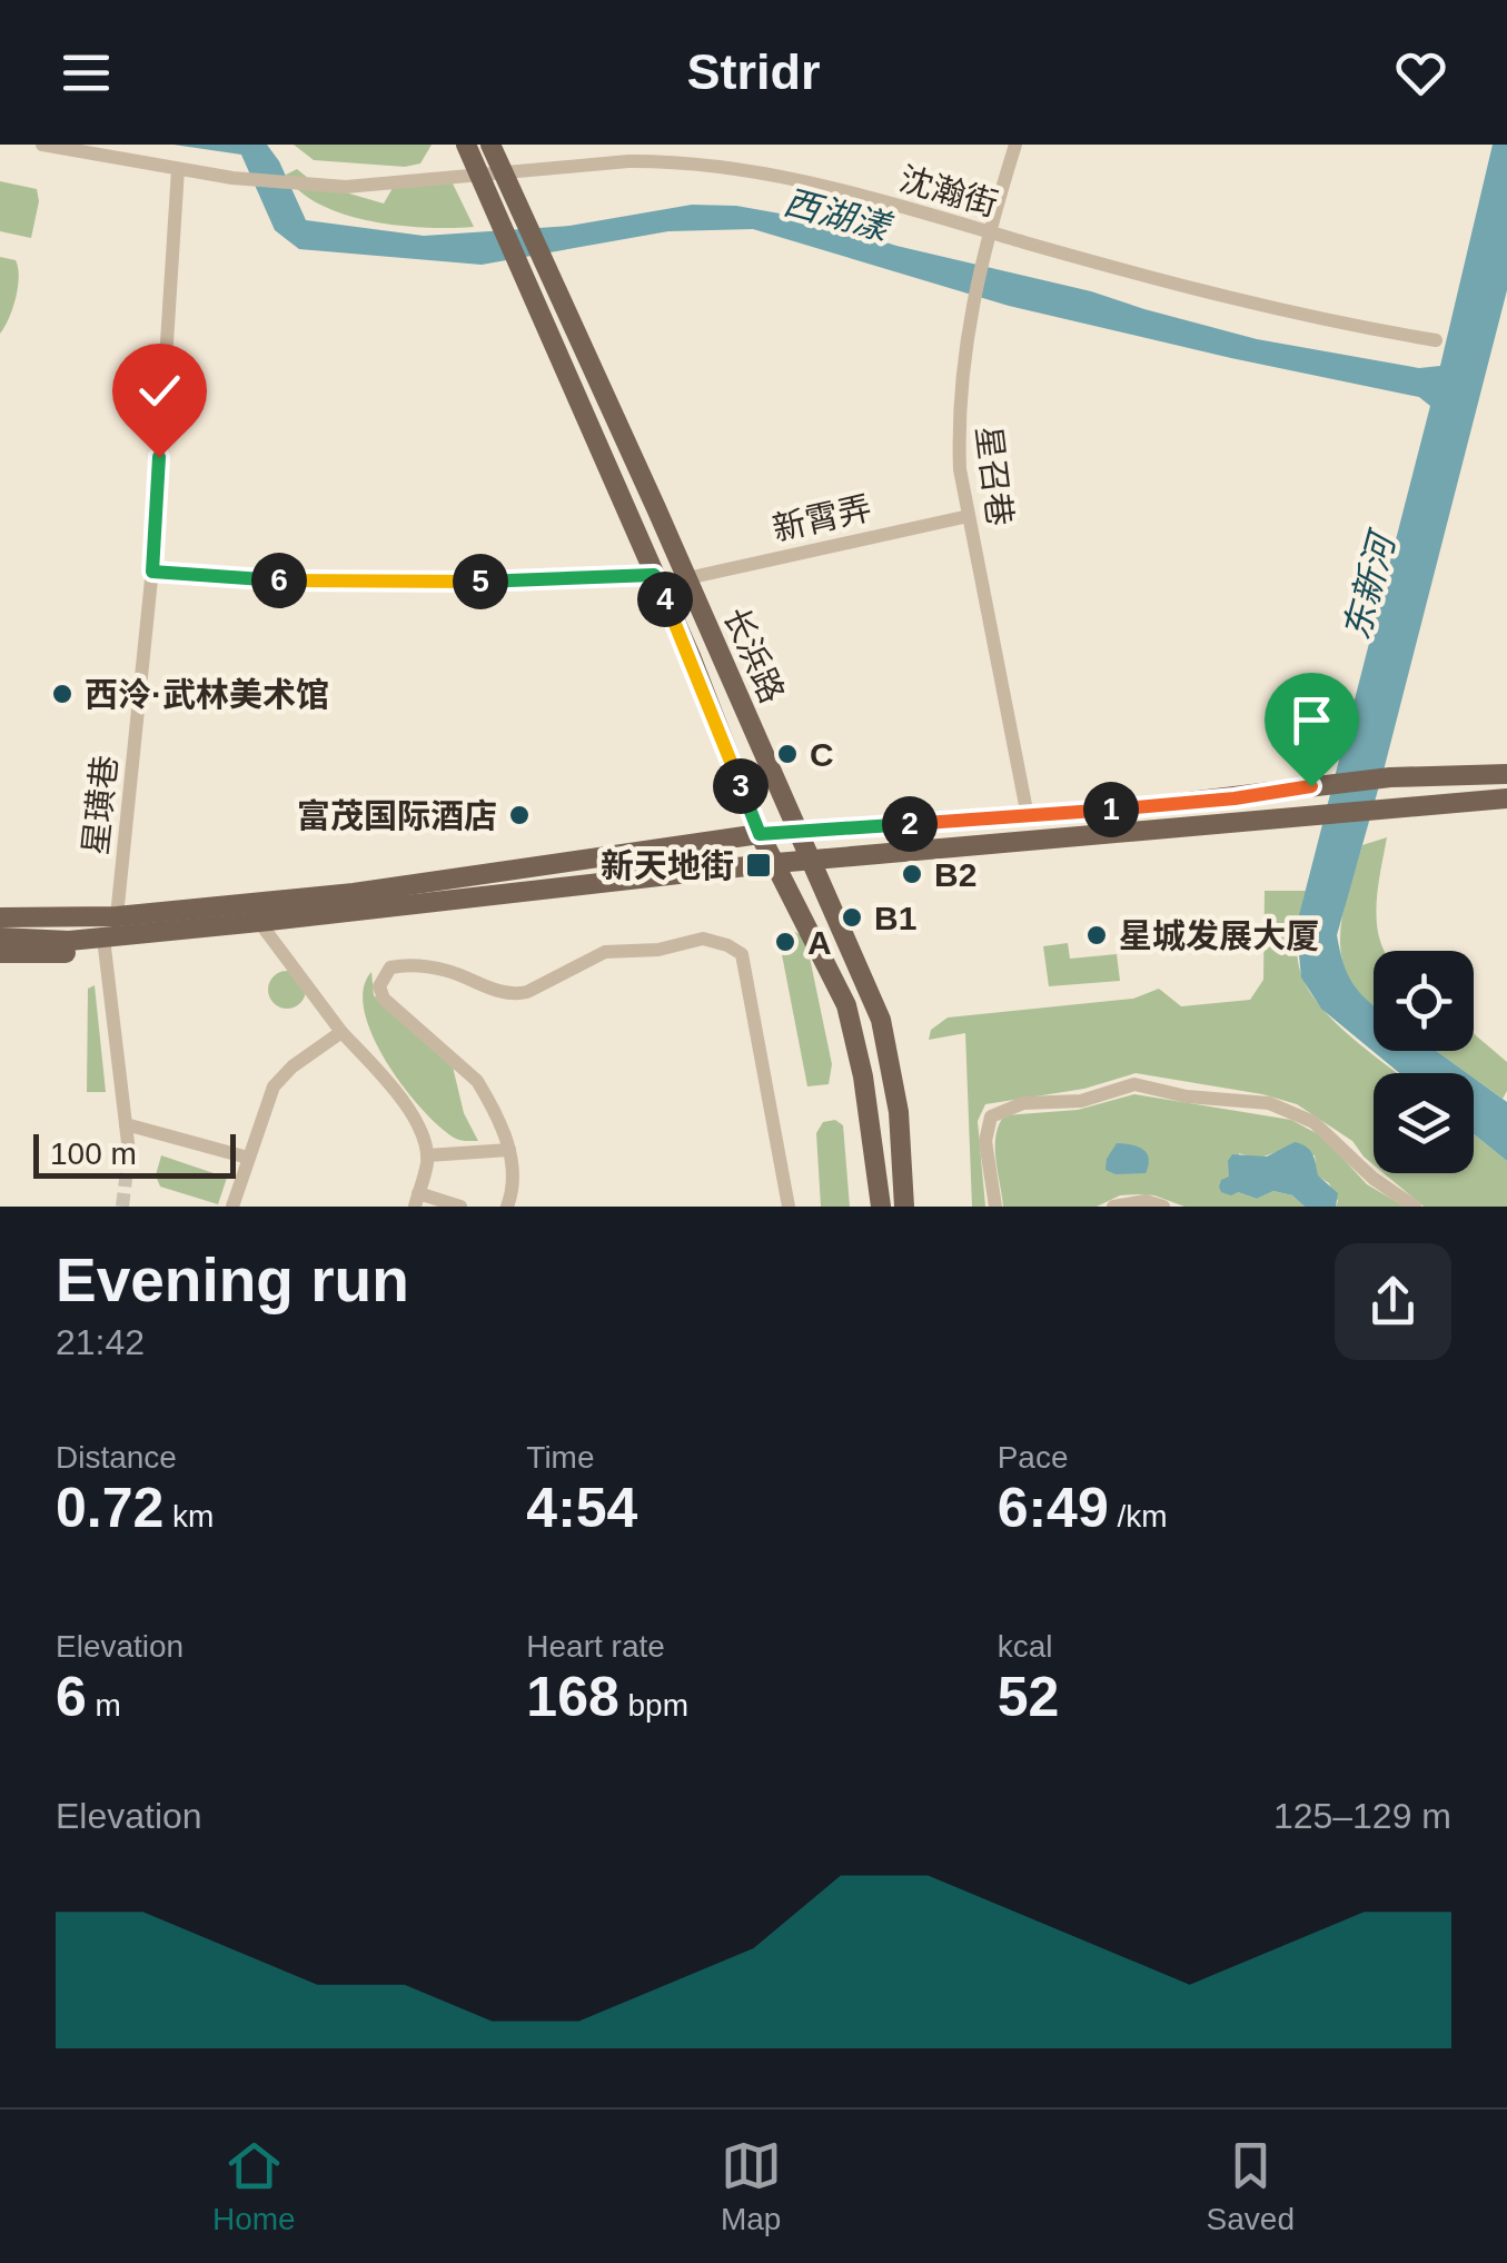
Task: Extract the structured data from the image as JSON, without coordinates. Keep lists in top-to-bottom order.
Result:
{
  "streets": {
    "main road": ["长浜路"],
    "street": [
      "沈瀚街",
      "星召巷",
      "新霄弄",
      "星璜巷"
    ]
  },
  "crossings": [
    ["沈瀚街", "星召巷"],
    ["沈瀚街", "长浜路"],
    ["沈瀚街", "星璜巷"],
    ["星召巷", "新霄弄"],
    ["新霄弄", "长浜路"]
  ],
  "water": ["西湖漾", "东新河"],
  "places": {
    "other": [
      "西泠·武林美术馆",
      "C",
      "富茂国际酒店",
      "B2",
      "B1",
      "星城发展大厦",
      "A"
    ],
    "transit": ["新天地街"]
  },
  "scale_bar": "100 m",
  "page": {
    "header": "Stridr",
    "pins": [
      "6",
      "5",
      "4",
      "3",
      "1",
      "2"
    ],
    "scale": "100 m",
    "heading": ["Evening run", "21:42"],
    "stats": [
      ["Distance", "0.72 km"],
      ["Time", "4:54"],
      ["Pace", "6:49 /km"],
      ["Elevation", "6 m"],
      ["Heart rate", "168 bpm"],
      ["kcal", "52"]
    ],
    "chart": ["Elevation", "125–129 m"],
    "tabs": ["Home", "Map", "Saved"]
  }
}
